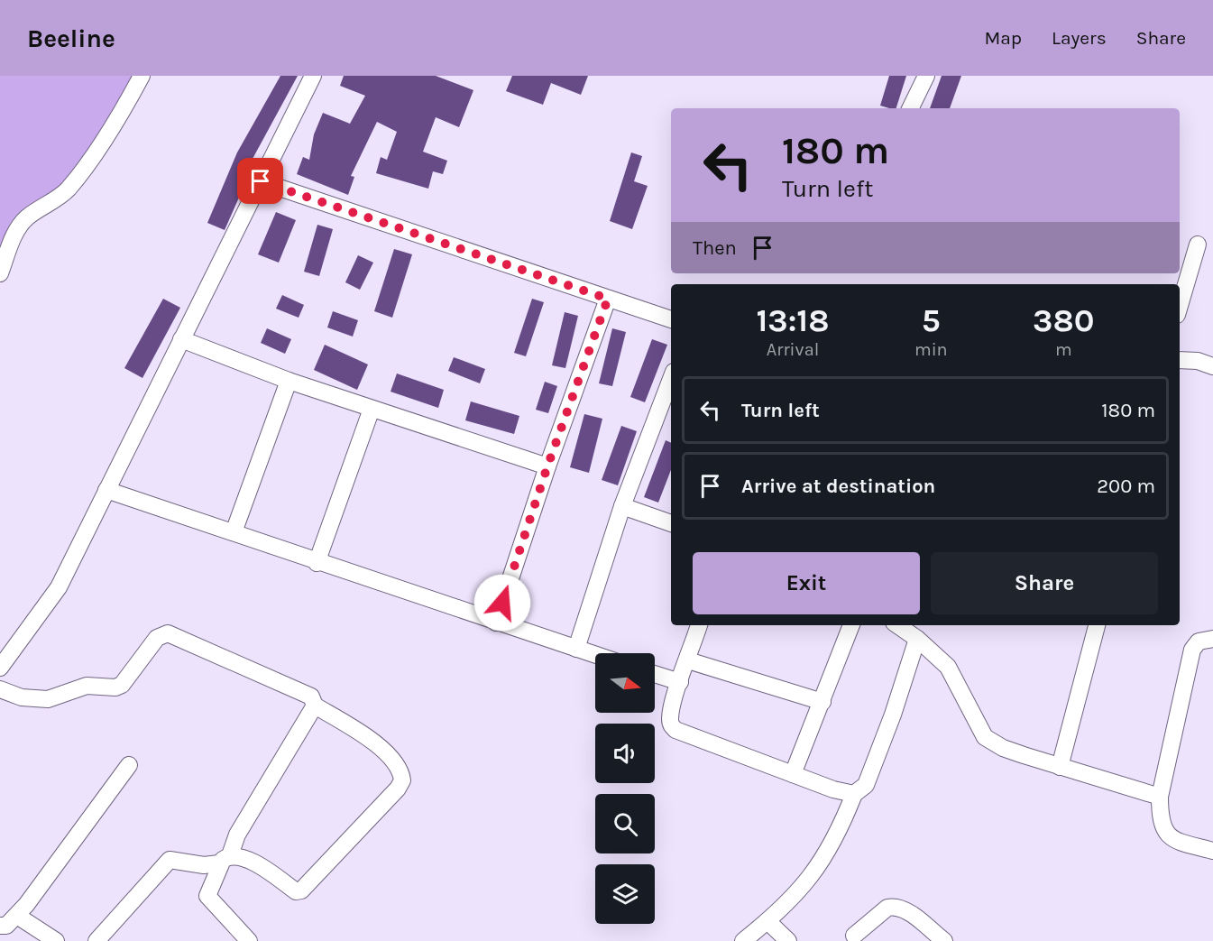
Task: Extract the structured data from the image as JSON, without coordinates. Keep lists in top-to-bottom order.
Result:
{
  "north": "right",
  "page": {
    "header": "Beeline",
    "nav": ["Map", "Layers", "Share"],
    "turn": ["180 m", "Turn left"],
    "then": "Then",
    "eta": [
      "13:18",
      "Arrival",
      "5",
      "min",
      "380",
      "m"
    ],
    "list": [
      {
        "name": "Turn left",
        "value": "180 m"
      },
      {
        "name": "Arrive at destination",
        "value": "200 m"
      }
    ],
    "buttons": ["Exit", "Share"]
  }
}
